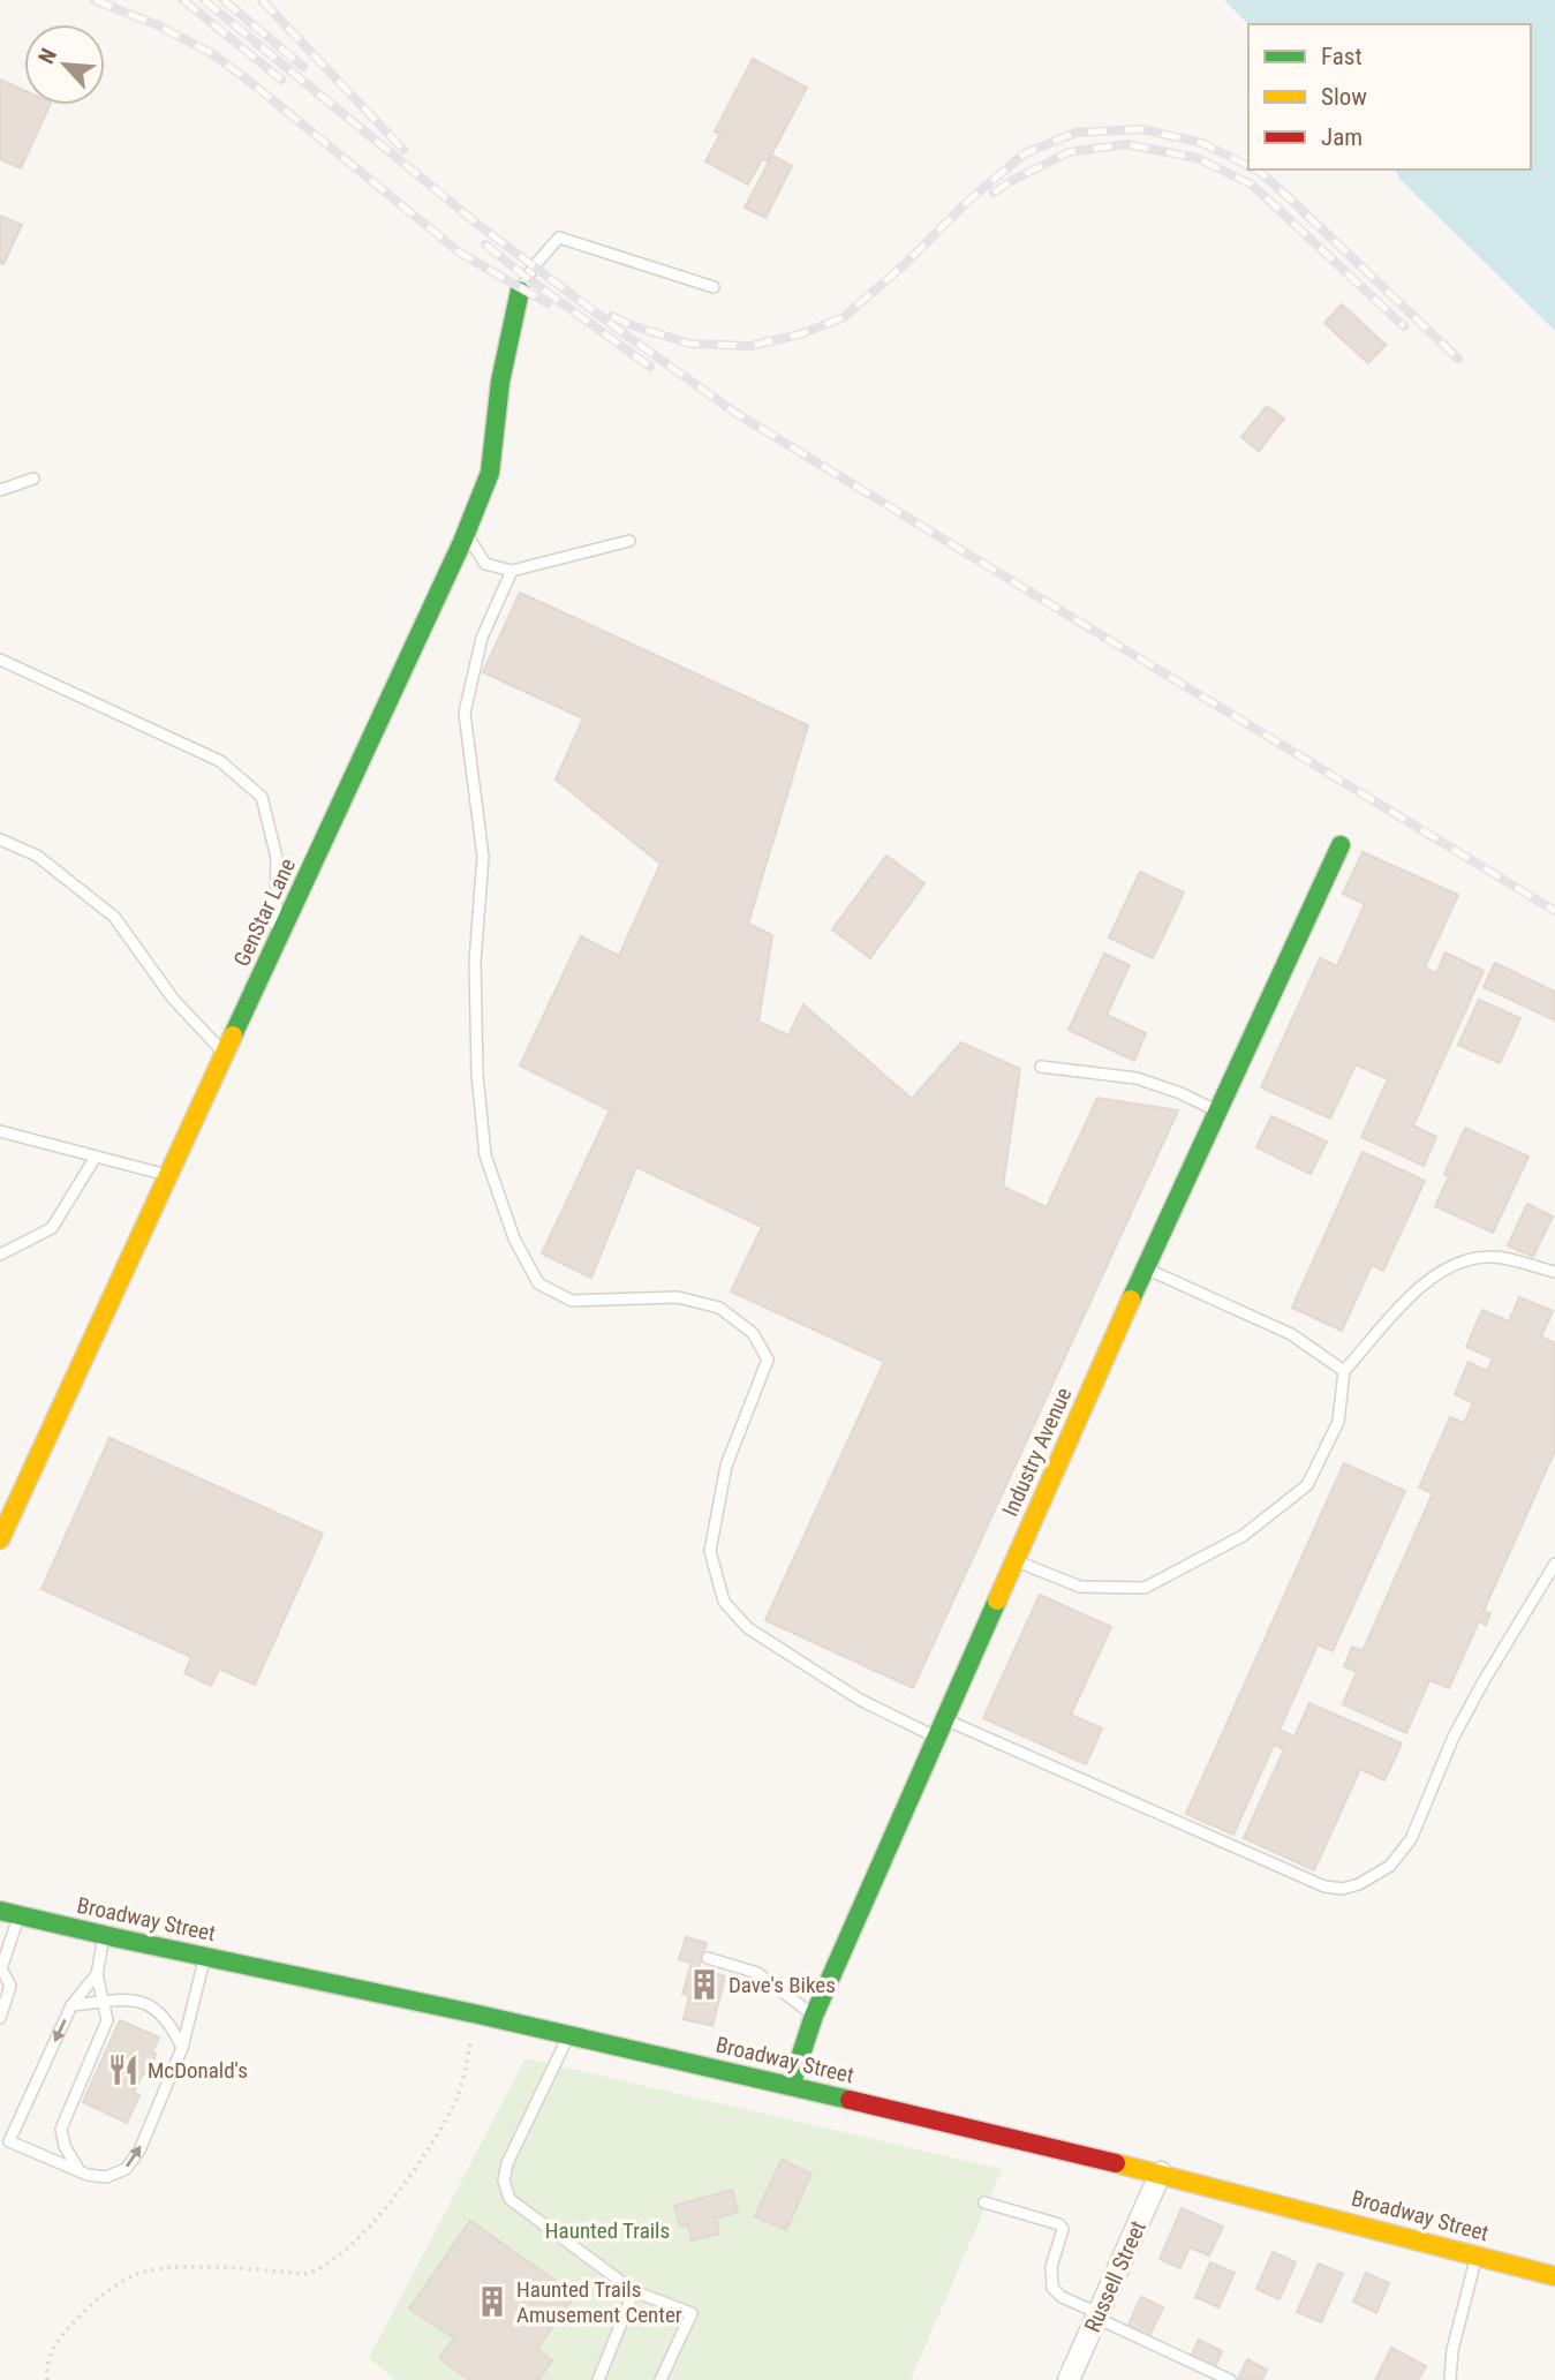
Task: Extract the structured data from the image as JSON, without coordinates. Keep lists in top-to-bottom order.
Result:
{
  "streets": {
    "street": [
      "GenStar Lane",
      "Industry Avenue",
      "Broadway Street",
      "Russell Street"
    ]
  },
  "crossings": [
    ["Industry Avenue", "Broadway Street"],
    ["Broadway Street", "Russell Street"]
  ],
  "parks": ["Haunted Trails"],
  "places": {
    "building": ["Dave's Bikes", "Haunted Trails Amusement Center"],
    "restaurant": ["McDonald's"]
  },
  "legend": ["Fast", "Slow", "Jam"],
  "north": "top left"
}
